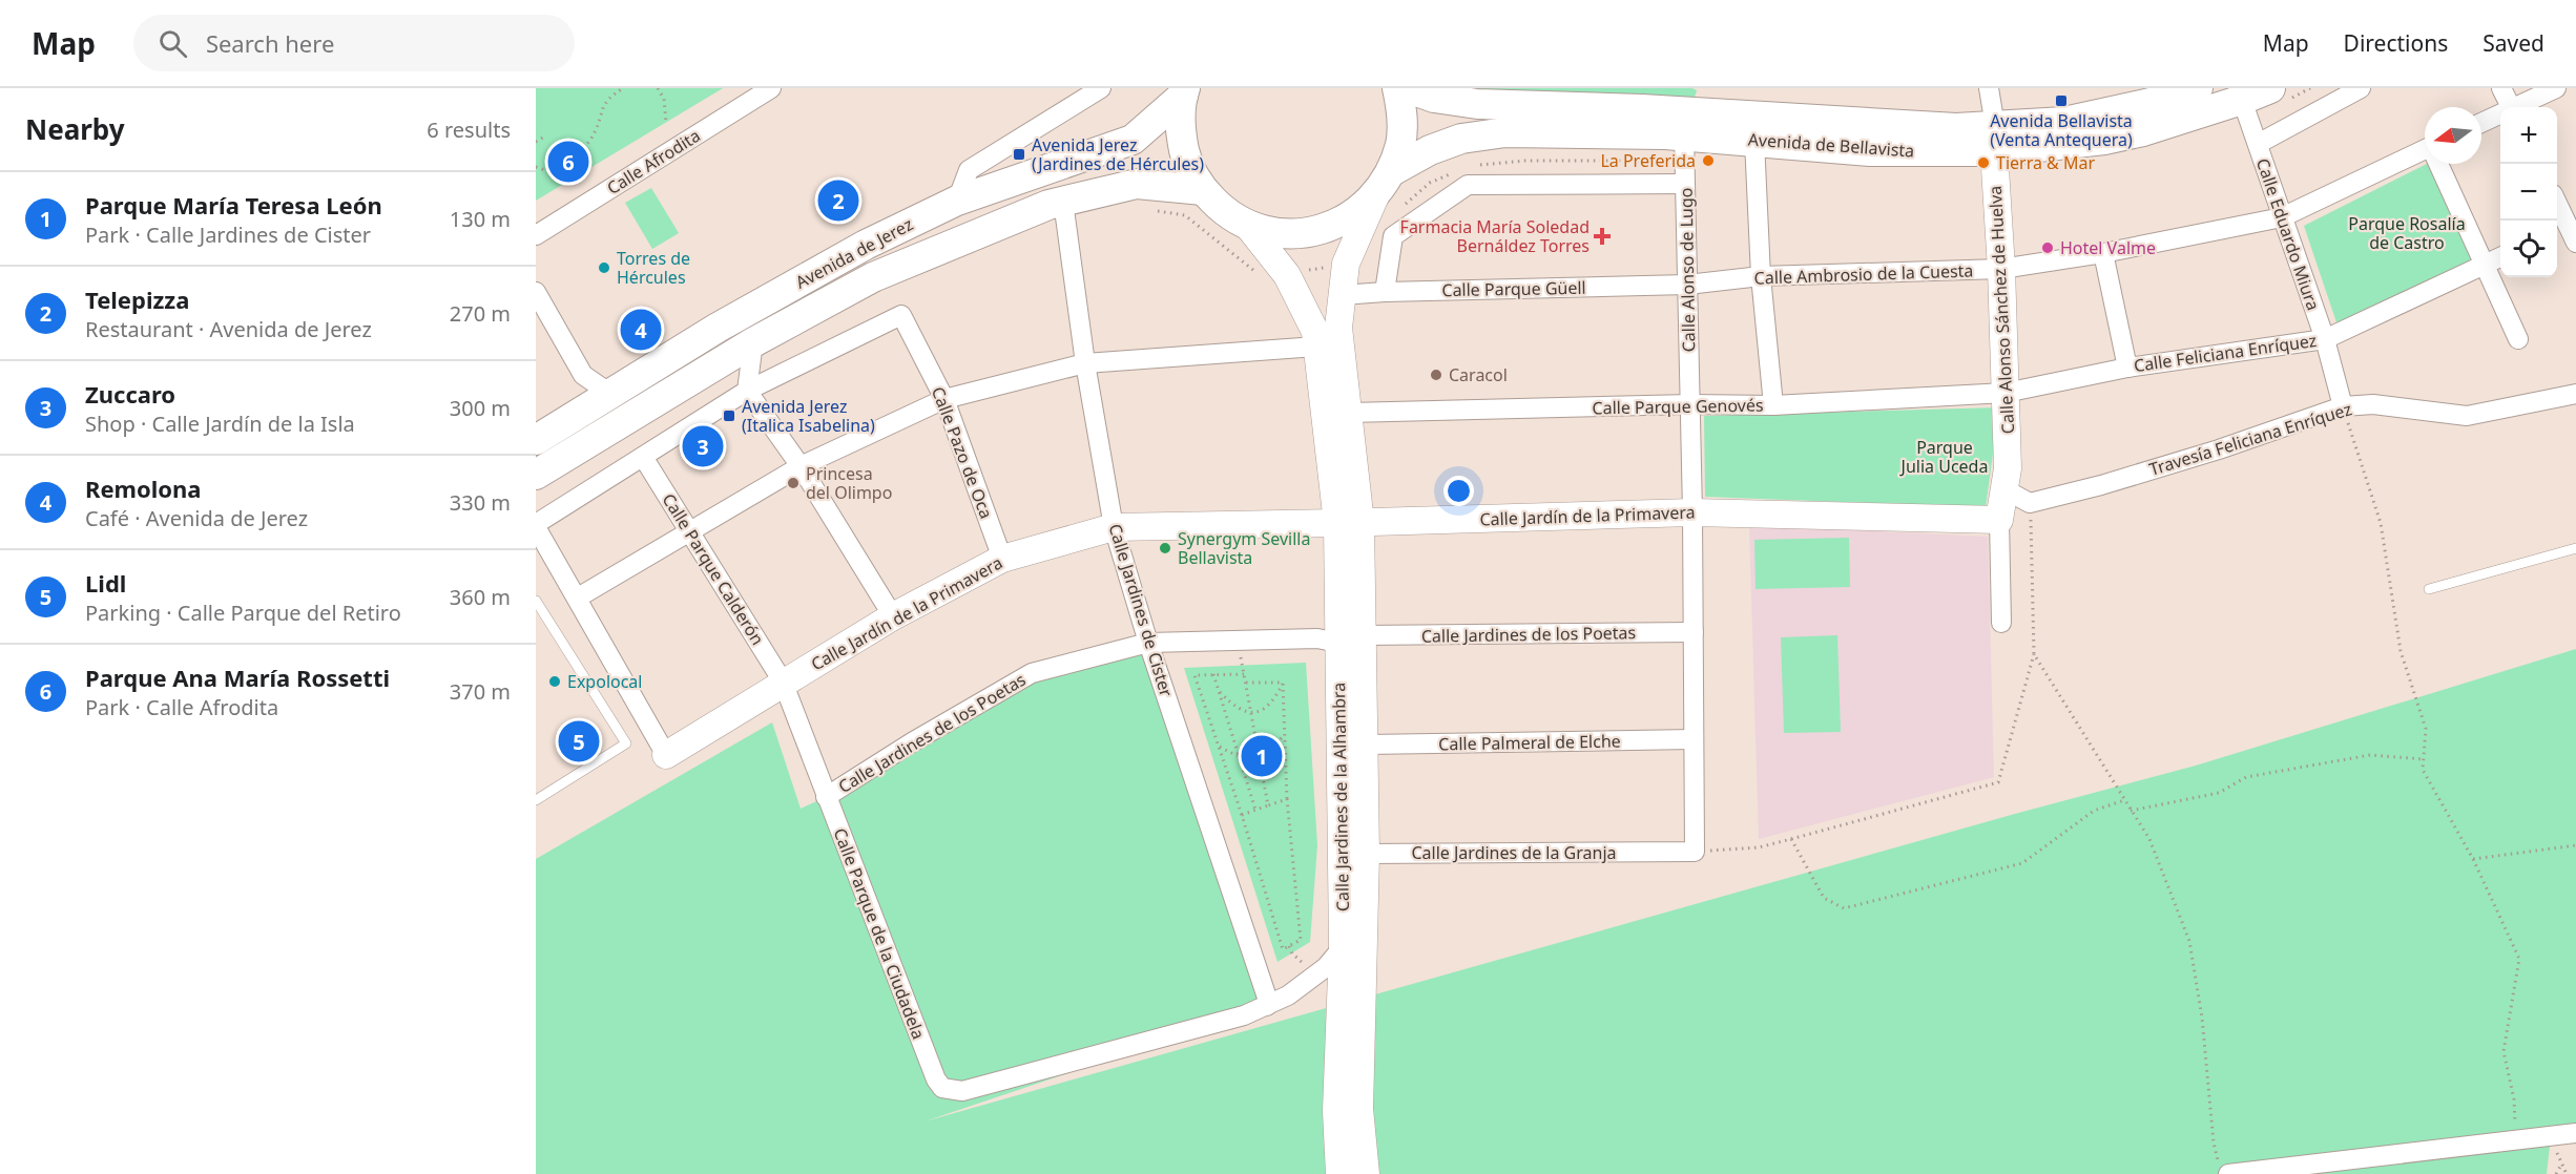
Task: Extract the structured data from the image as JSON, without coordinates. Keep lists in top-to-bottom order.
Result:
{
  "streets": {
    "main road": ["Avenida de Bellavista", "Avenida de Jerez"],
    "street": [
      "Calle Afrodita",
      "Calle Eduardo Miura",
      "Calle Alonso de Lugo",
      "Calle Ambrosio de la Cuesta",
      "Calle Parque Güell",
      "Calle Alonso Sánchez de Huelva",
      "Calle Feliciana Enríquez",
      "Calle Parque Genovés",
      "Travesía Feliciana Enríquez",
      "Calle Pazo de Oca",
      "Calle Jardín de la Primavera",
      "Calle Parque Calderón",
      "Calle Jardines de Cister",
      "Calle Jardines de los Poetas",
      "Calle Palmeral de Elche",
      "Calle Jardines de la Alhambra",
      "Calle Jardines de la Granja",
      "Calle Parque de la Ciudadela"
    ]
  },
  "crossings": [
    ["Avenida de Bellavista", "Calle Eduardo Miura"],
    ["Avenida de Bellavista", "Calle Alonso de Lugo"],
    ["Avenida de Bellavista", "Calle Alonso Sánchez de Huelva"],
    ["Calle Eduardo Miura", "Calle Ambrosio de la Cuesta"],
    ["Calle Eduardo Miura", "Calle Feliciana Enríquez"],
    ["Calle Eduardo Miura", "Travesía Feliciana Enríquez"],
    ["Avenida de Jerez", "Calle Jardines de Cister"],
    ["Calle Alonso de Lugo", "Calle Ambrosio de la Cuesta"],
    ["Calle Alonso de Lugo", "Calle Parque Güell"],
    ["Calle Alonso de Lugo", "Calle Parque Genovés"],
    ["Calle Alonso de Lugo", "Calle Jardín de la Primavera"],
    ["Calle Alonso de Lugo", "Calle Jardines de los Poetas"],
    ["Calle Alonso de Lugo", "Calle Palmeral de Elche"],
    ["Calle Alonso de Lugo", "Calle Jardines de la Granja"],
    ["Calle Ambrosio de la Cuesta", "Calle Parque Güell"],
    ["Calle Ambrosio de la Cuesta", "Calle Alonso Sánchez de Huelva"],
    ["Calle Parque Güell", "Calle Jardines de la Alhambra"],
    ["Calle Alonso Sánchez de Huelva", "Calle Feliciana Enríquez"],
    ["Calle Alonso Sánchez de Huelva", "Calle Parque Genovés"],
    ["Calle Alonso Sánchez de Huelva", "Calle Jardín de la Primavera"],
    ["Calle Feliciana Enríquez", "Calle Parque Genovés"],
    ["Calle Parque Genovés", "Calle Jardines de la Alhambra"],
    ["Calle Pazo de Oca", "Calle Jardín de la Primavera"],
    ["Calle Jardín de la Primavera", "Calle Parque Calderón"],
    ["Calle Jardín de la Primavera", "Calle Jardines de Cister"],
    ["Calle Jardín de la Primavera", "Calle Jardines de la Alhambra"],
    ["Calle Jardín de la Primavera", "Calle Parque de la Ciudadela"],
    ["Calle Parque Calderón", "Calle Parque de la Ciudadela"],
    ["Calle Jardines de Cister", "Calle Jardines de los Poetas"],
    ["Calle Jardines de Cister", "Calle Parque de la Ciudadela"],
    ["Calle Jardines de los Poetas", "Calle Jardines de la Alhambra"],
    ["Calle Jardines de los Poetas", "Calle Parque de la Ciudadela"],
    ["Calle Palmeral de Elche", "Calle Jardines de la Alhambra"],
    ["Calle Jardines de la Alhambra", "Calle Jardines de la Granja"]
  ],
  "parks": ["Parque Rosalía de Castro", "Parque Julia Uceda"],
  "places": {
    "transit": ["Avenida Bellavista (Venta Antequera)", "Avenida Jerez (Jardines de Hércules)", "Avenida Jerez (Italica Isabelina)"],
    "other": [
      "La Preferida",
      "Tierra & Mar",
      "Hotel Valme",
      "Torres de Hércules",
      "Caracol",
      "Princesa del Olimpo",
      "Synergym Sevilla Bellavista",
      "Expolocal"
    ],
    "health": ["Farmacia María Soledad Bernáldez Torres"]
  },
  "north": "left",
  "page": {
    "header": "Map",
    "search": "Search here",
    "nav": ["Map", "Directions", "Saved"],
    "heading": ["Nearby", "6 results"],
    "map_buttons": ["+", "−"],
    "pins": [
      "6",
      "2",
      "4",
      "3",
      "5",
      "1"
    ],
    "list": [
      {
        "mark": "1",
        "name": "Parque María Teresa León",
        "note": "Park · Calle Jardines de Cister",
        "value": "130 m"
      },
      {
        "mark": "2",
        "name": "Telepizza",
        "note": "Restaurant · Avenida de Jerez",
        "value": "270 m"
      },
      {
        "mark": "3",
        "name": "Zuccaro",
        "note": "Shop · Calle Jardín de la Isla",
        "value": "300 m"
      },
      {
        "mark": "4",
        "name": "Remolona",
        "note": "Café · Avenida de Jerez",
        "value": "330 m"
      },
      {
        "mark": "5",
        "name": "Lidl",
        "note": "Parking · Calle Parque del Retiro",
        "value": "360 m"
      },
      {
        "mark": "6",
        "name": "Parque Ana María Rossetti",
        "note": "Park · Calle Afrodita",
        "value": "370 m"
      }
    ]
  }
}
